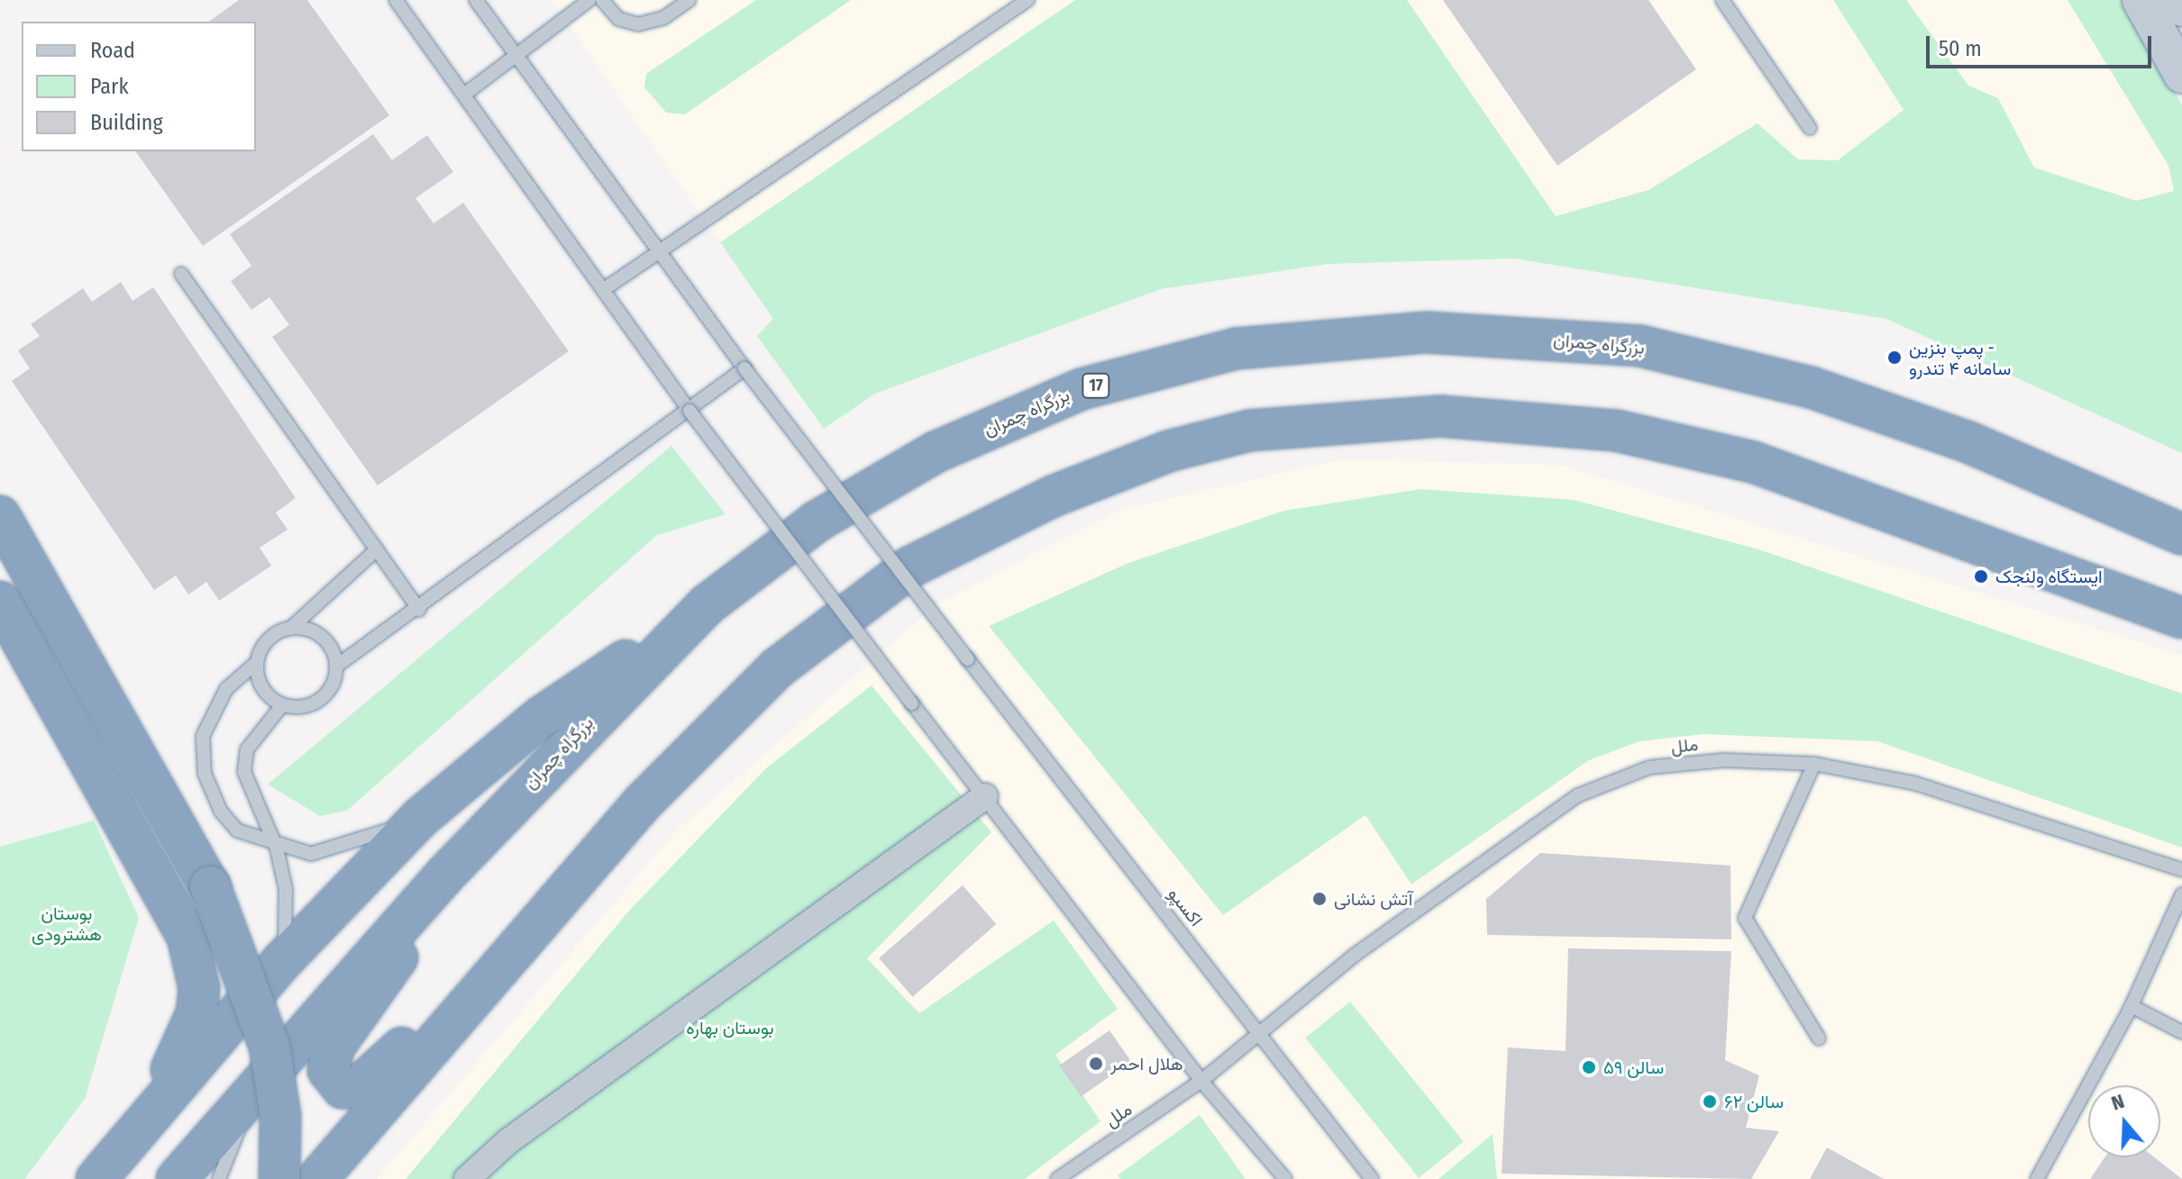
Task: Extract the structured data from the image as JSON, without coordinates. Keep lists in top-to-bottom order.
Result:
{
  "streets": {
    "highway": ["بزرگراه چمران", "17"],
    "lane": ["ملل", "اکسپو"]
  },
  "crossings": [
    ["ملل", "اکسپو"]
  ],
  "parks": ["بوستان هشترودی", "بوستان بهاره"],
  "places": [
    "پمپ بنزین - سامانه ۴ تندرو",
    "ایستگاه ولنجک",
    "آتش نشانی",
    "هلال احمر",
    "سالن ۵۹",
    "سالن ۶۲"
  ],
  "legend": ["Road", "Park", "Building"],
  "scale_bar": "50 m",
  "north": "top"
}
